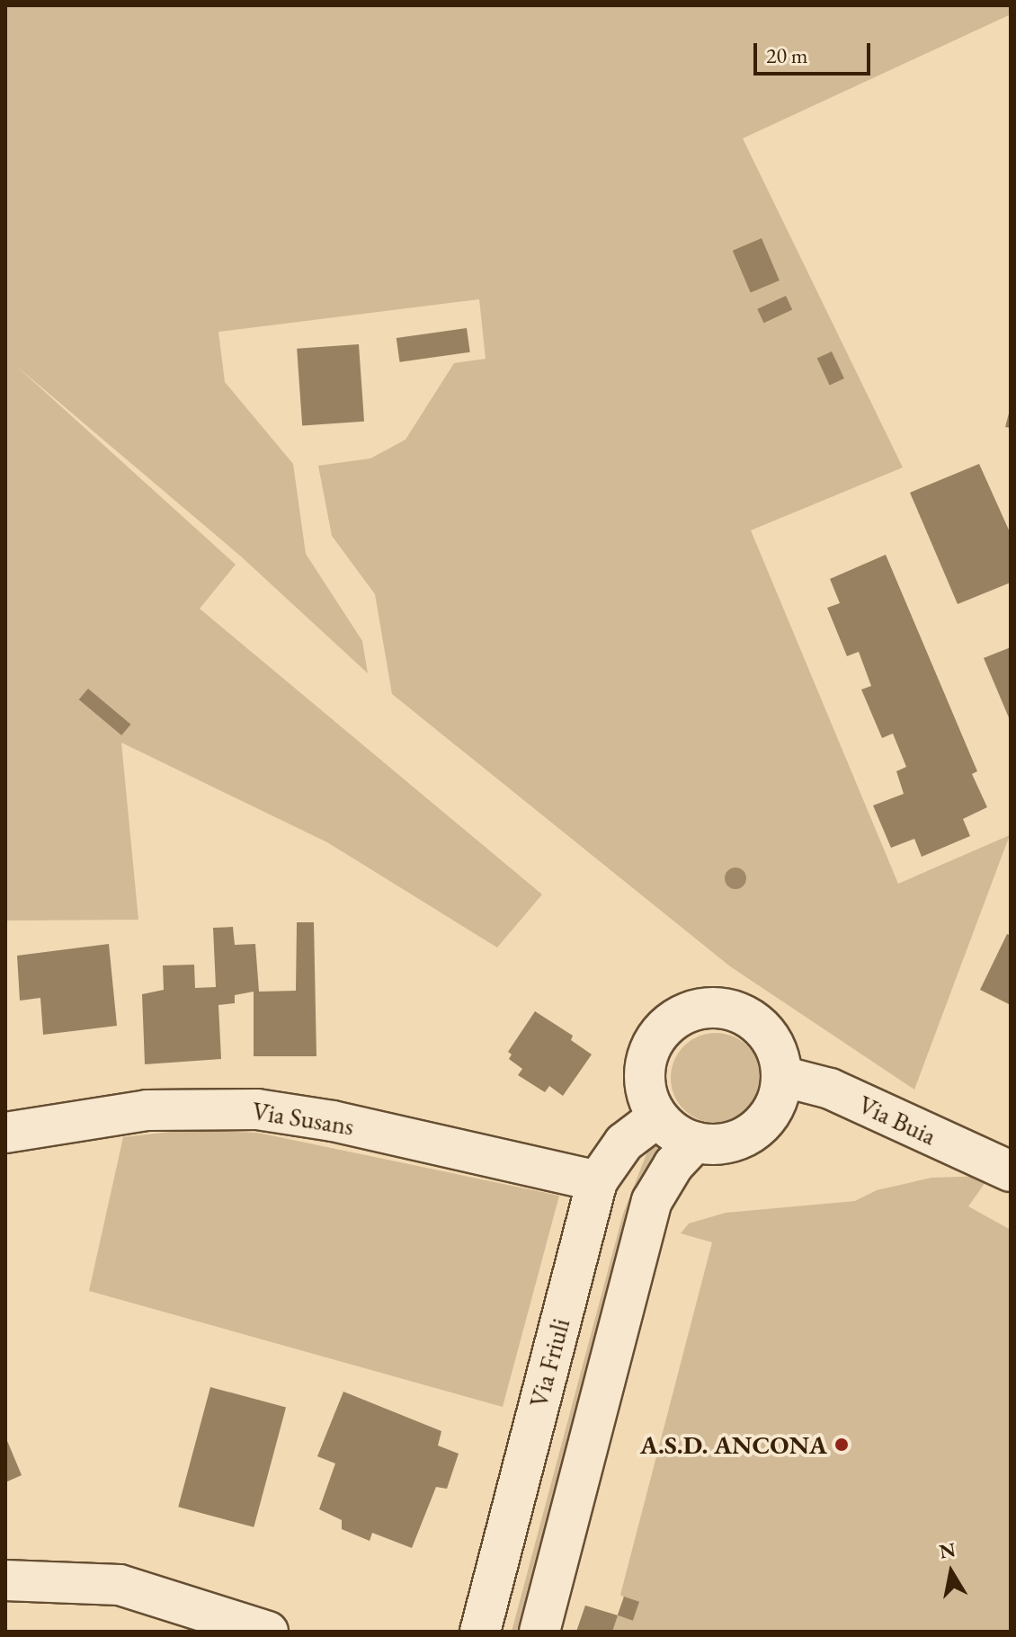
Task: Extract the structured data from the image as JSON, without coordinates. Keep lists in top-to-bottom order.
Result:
{
  "streets": {
    "street": ["Via Susans", "Via Buia", "Via Friuli"]
  },
  "crossings": [
    ["Via Susans", "Via Friuli"],
    ["Via Buia", "Via Friuli"]
  ],
  "places": ["A.S.D. ANCONA"],
  "scale_bar": "20 m",
  "north": "top"
}
